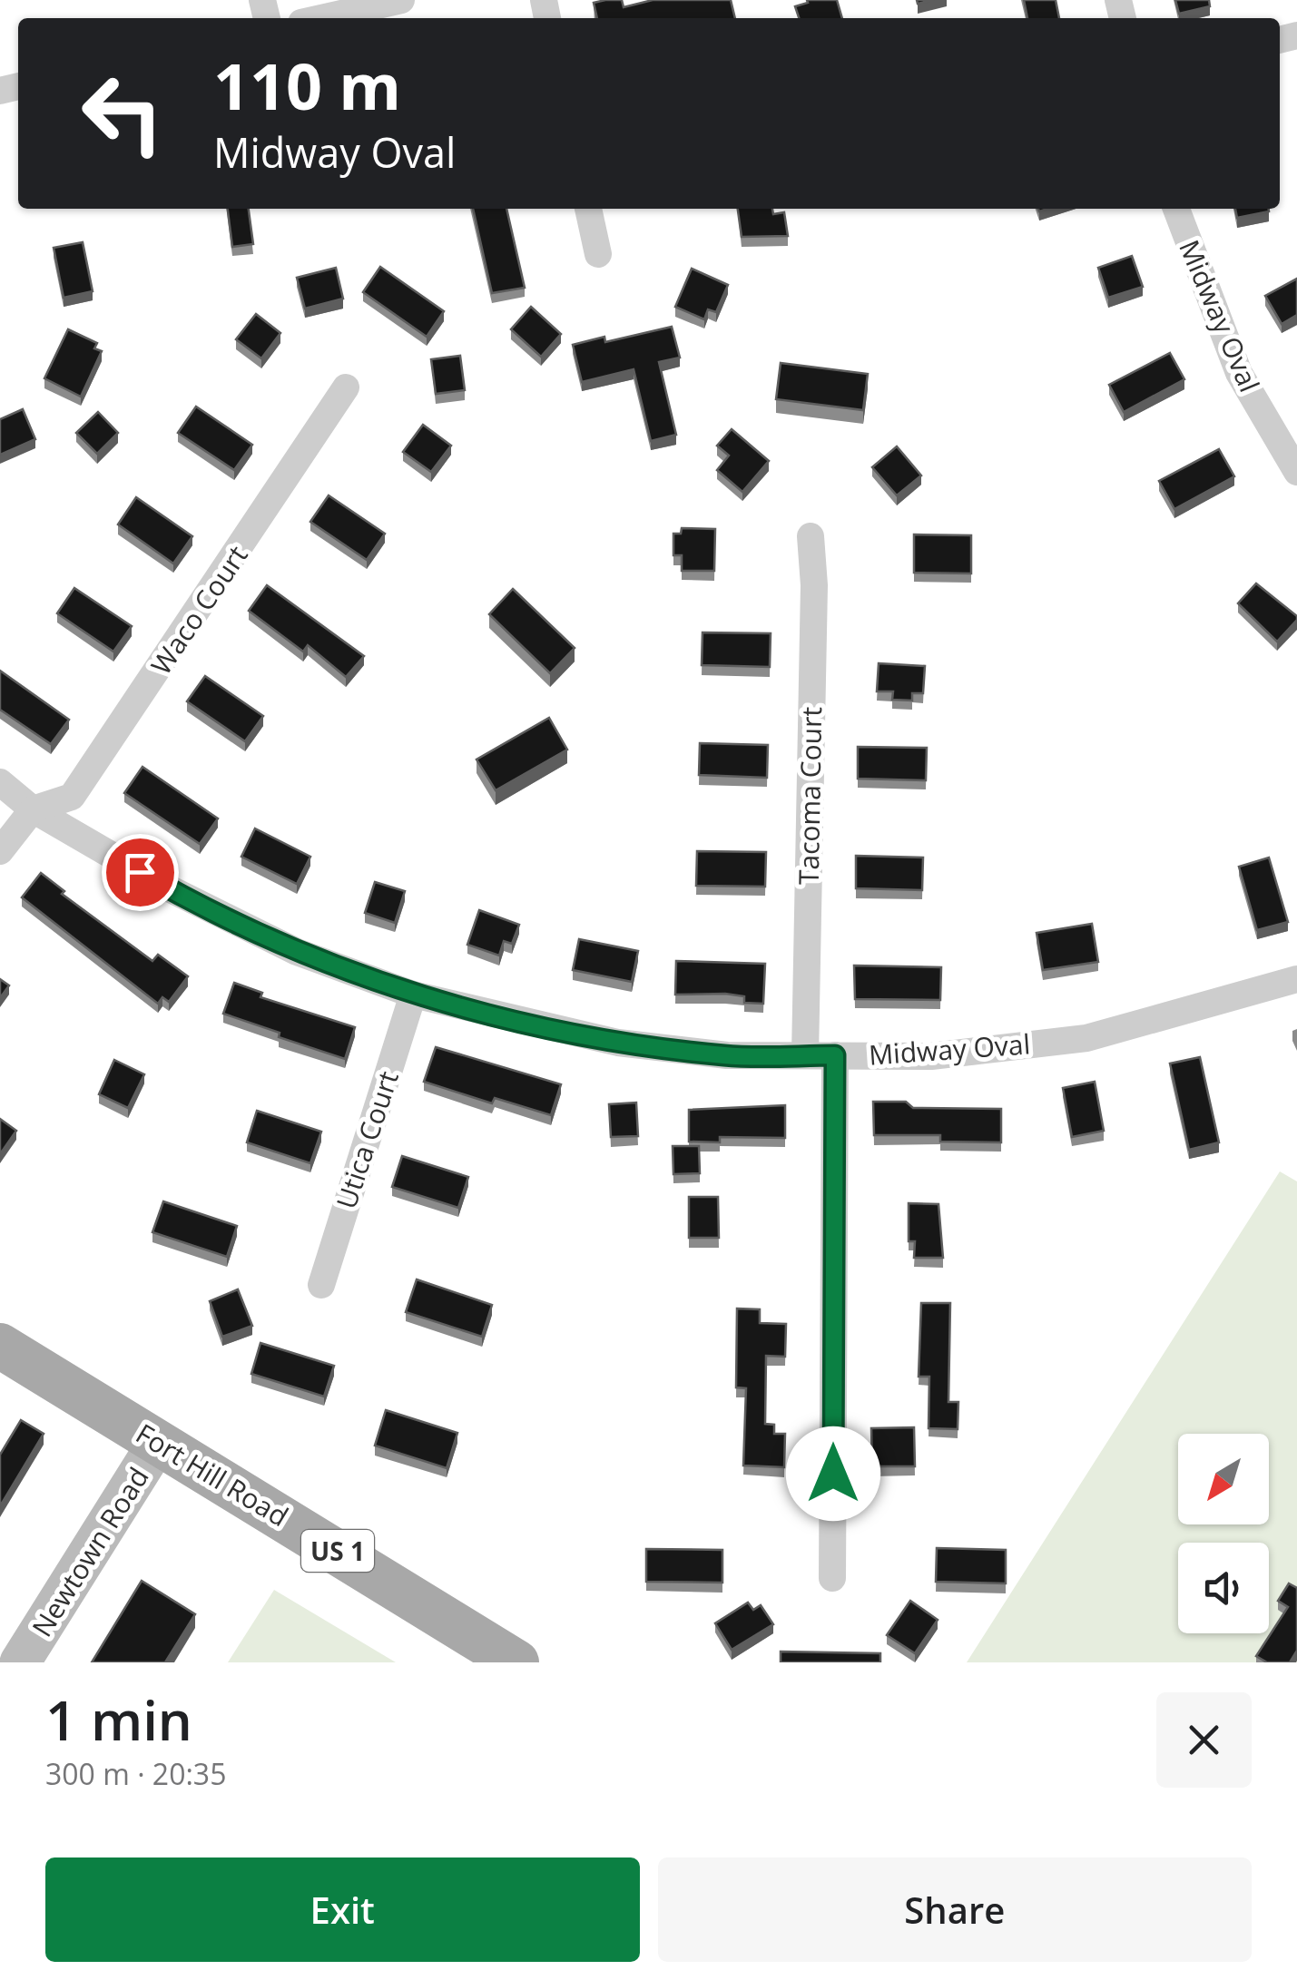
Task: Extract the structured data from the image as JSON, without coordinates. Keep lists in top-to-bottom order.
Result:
{
  "streets": {
    "main road": ["Fort Hill Road", "US 1", "Newtown Road"],
    "street": [
      "Midway Oval",
      "Waco Court",
      "Tacoma Court",
      "Utica Court"
    ]
  },
  "crossings": [
    ["Midway Oval", "Waco Court"],
    ["Midway Oval", "Tacoma Court"],
    ["Midway Oval", "Utica Court"],
    ["Fort Hill Road", "Newtown Road"]
  ],
  "north": "bottom left",
  "page": {
    "turn": ["110 m", "Midway Oval"],
    "heading": ["1 min", "300 m · 20:35"],
    "buttons": ["Exit", "Share"]
  }
}
